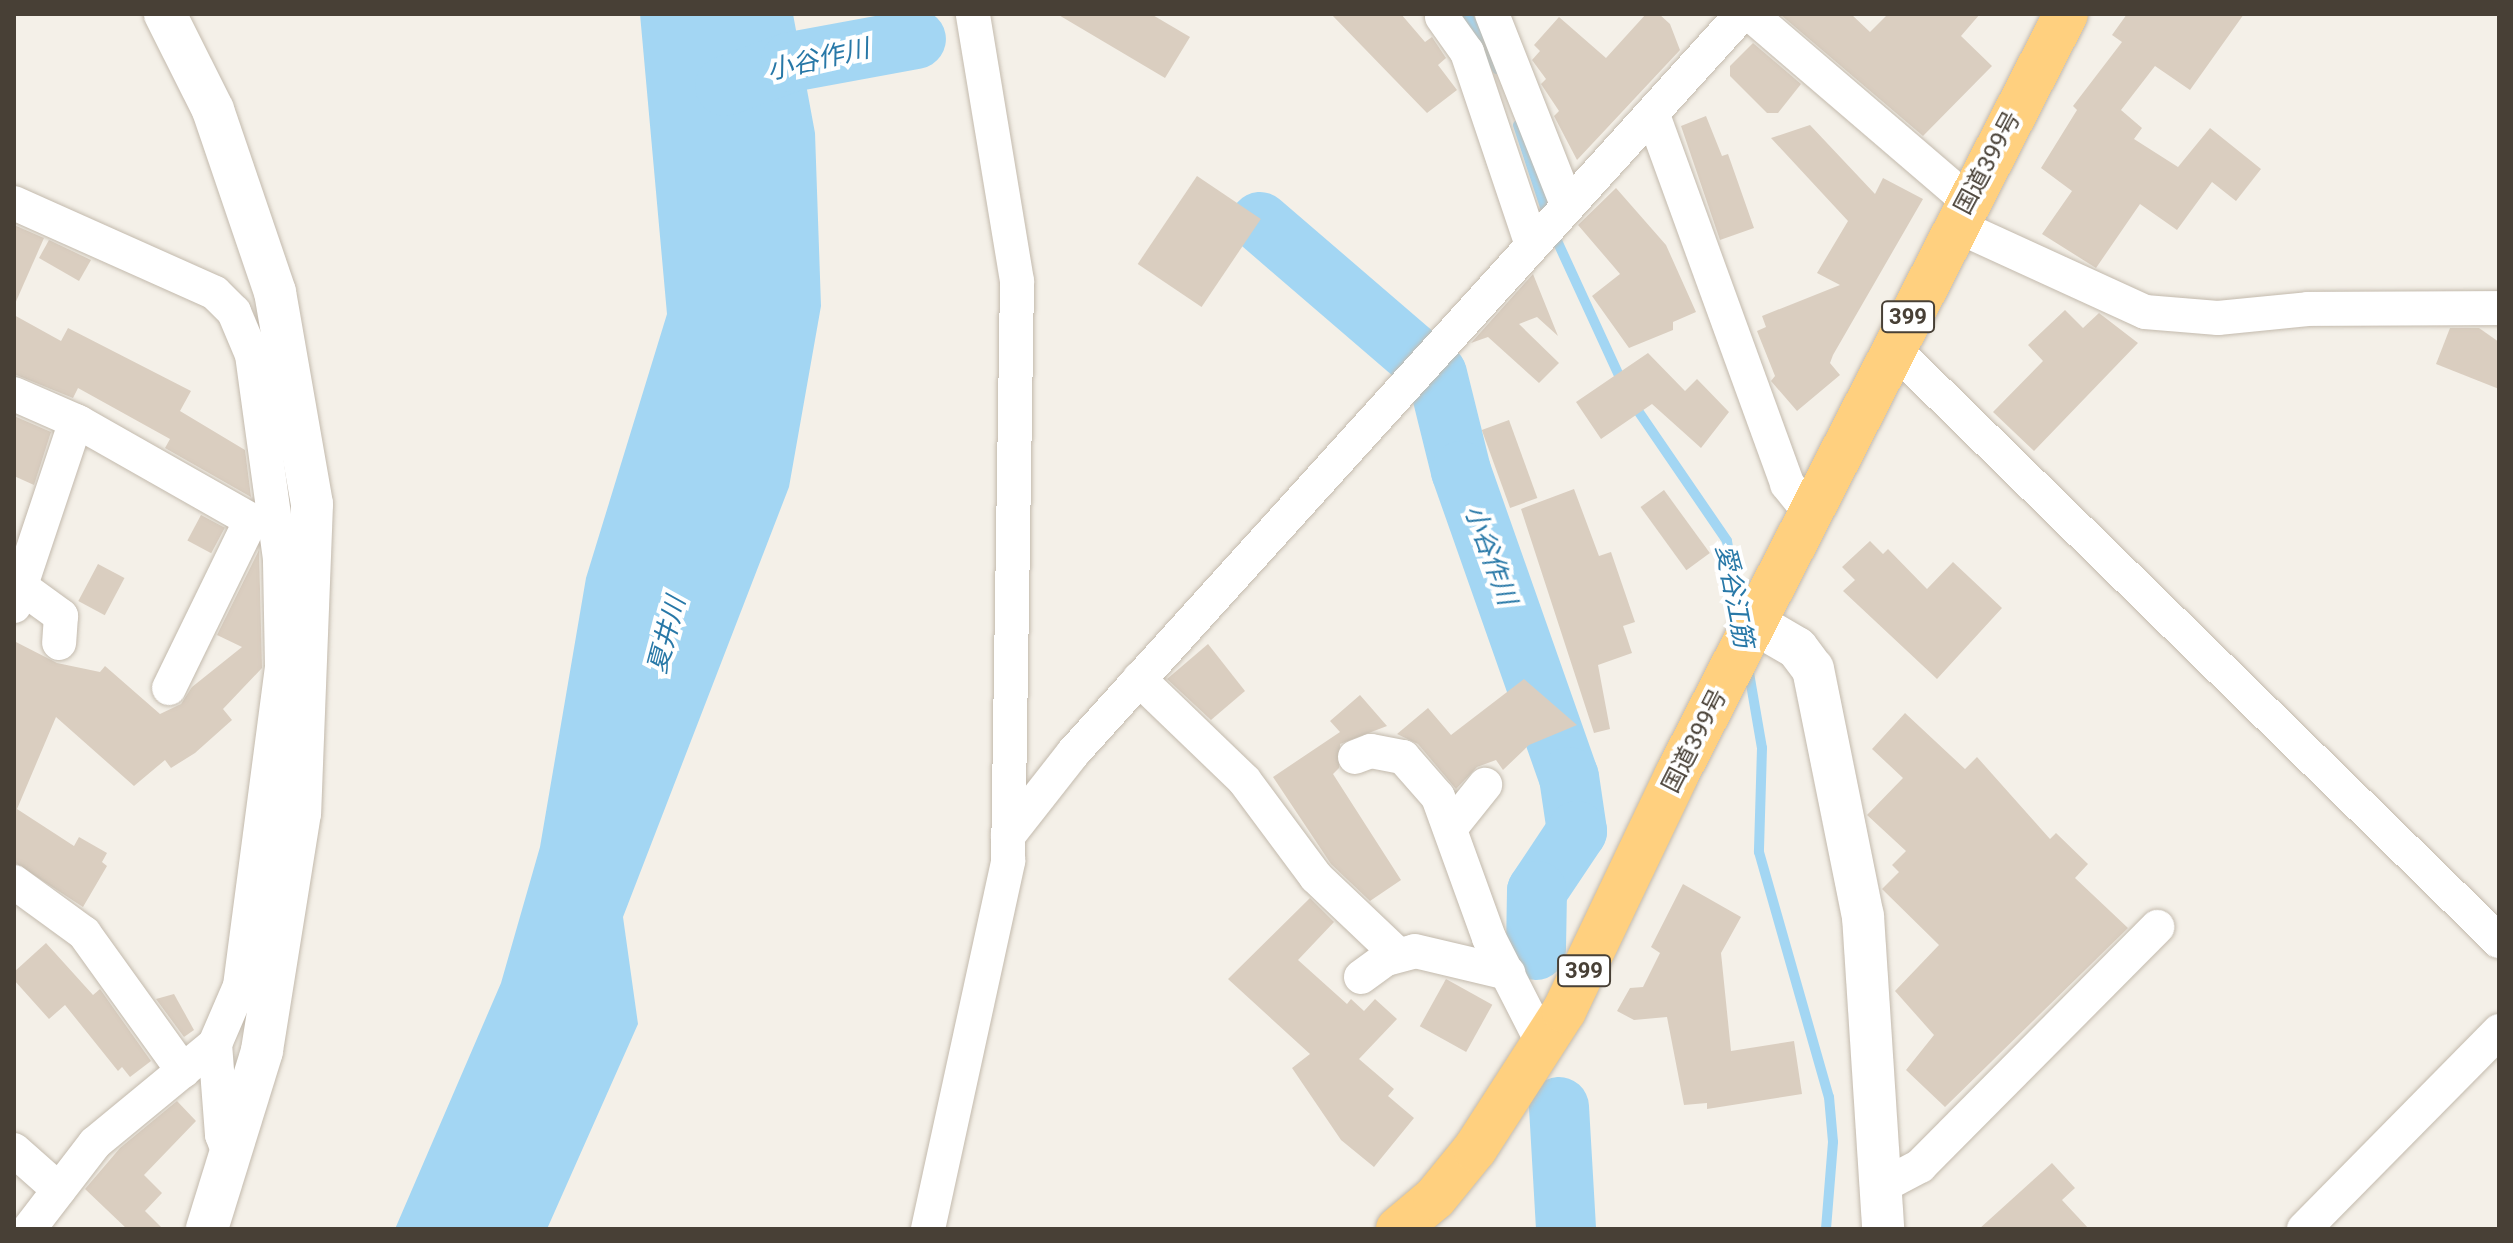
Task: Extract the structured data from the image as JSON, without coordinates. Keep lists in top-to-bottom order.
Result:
{
  "streets": {
    "highway": ["国道399号", "399"]
  },
  "water": ["小谷作川", "愛谷江筋", "夏井川"]
}
